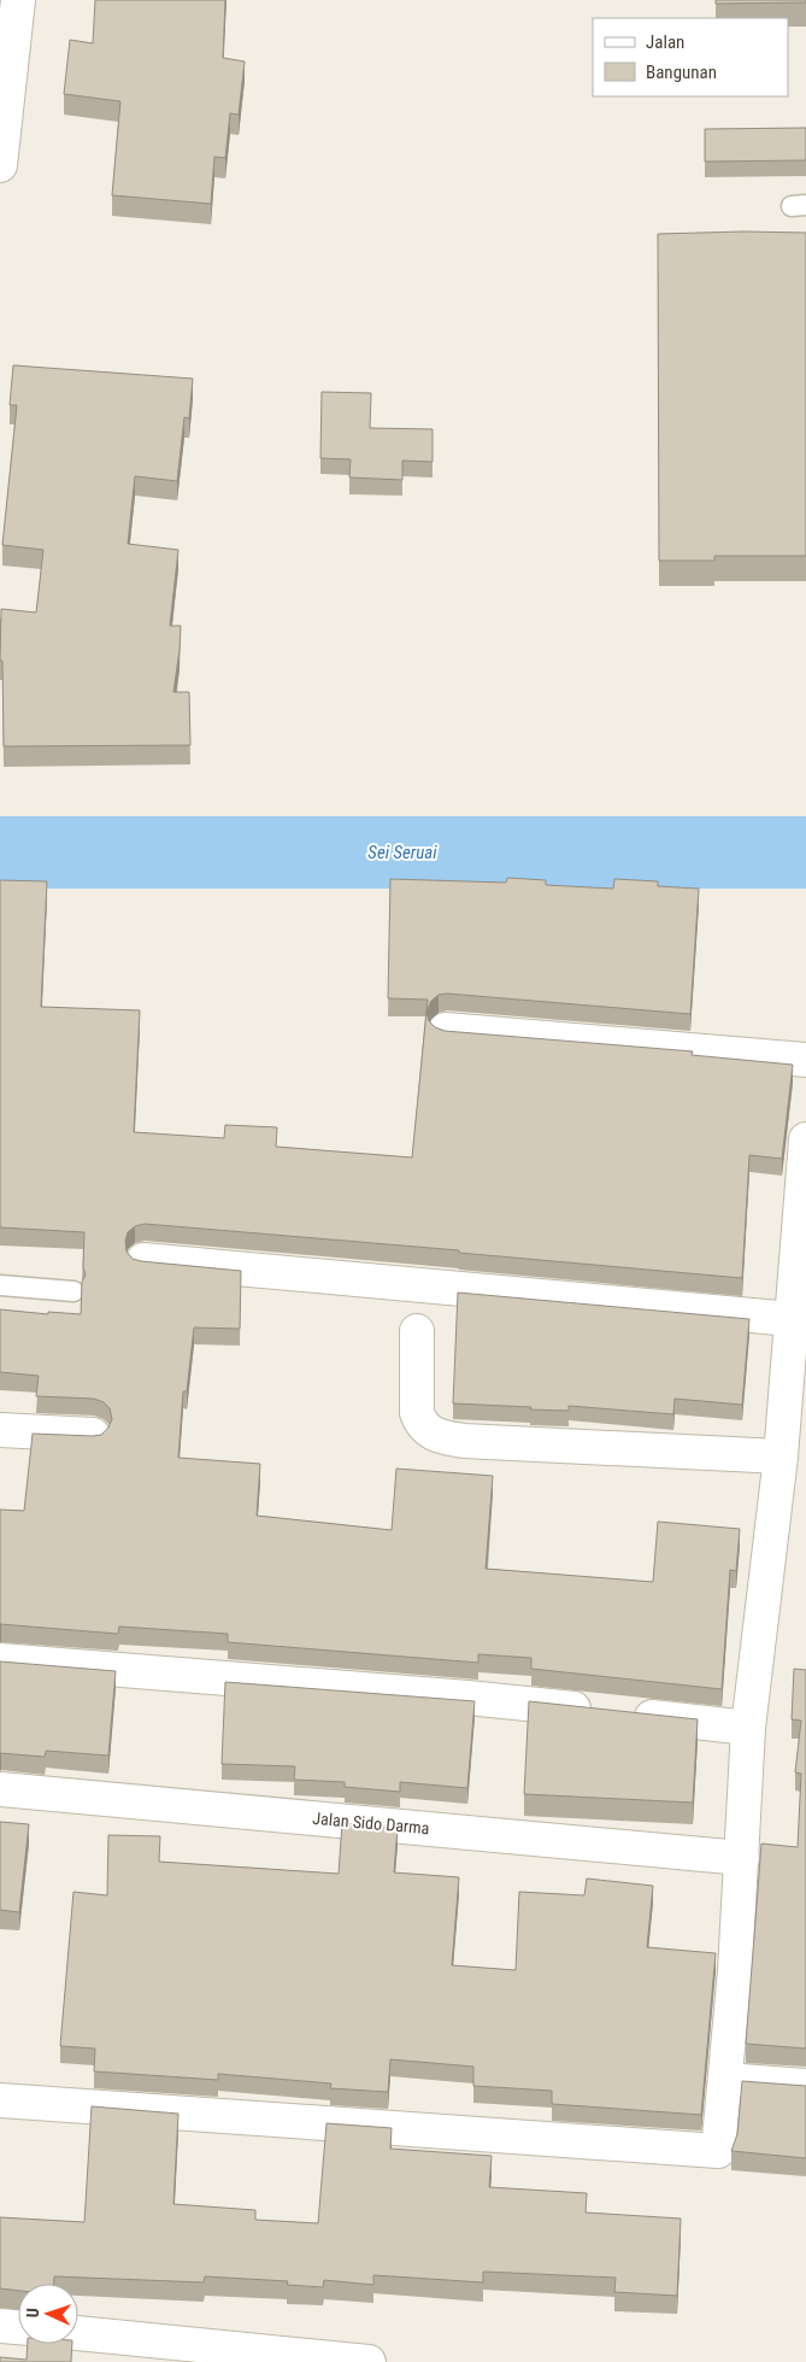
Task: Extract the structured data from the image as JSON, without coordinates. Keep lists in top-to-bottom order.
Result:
{
  "streets": {
    "street": ["Jalan Sido Darma"]
  },
  "water": ["Sei Seruai"],
  "legend": ["Jalan", "Bangunan"],
  "north": "left"
}
